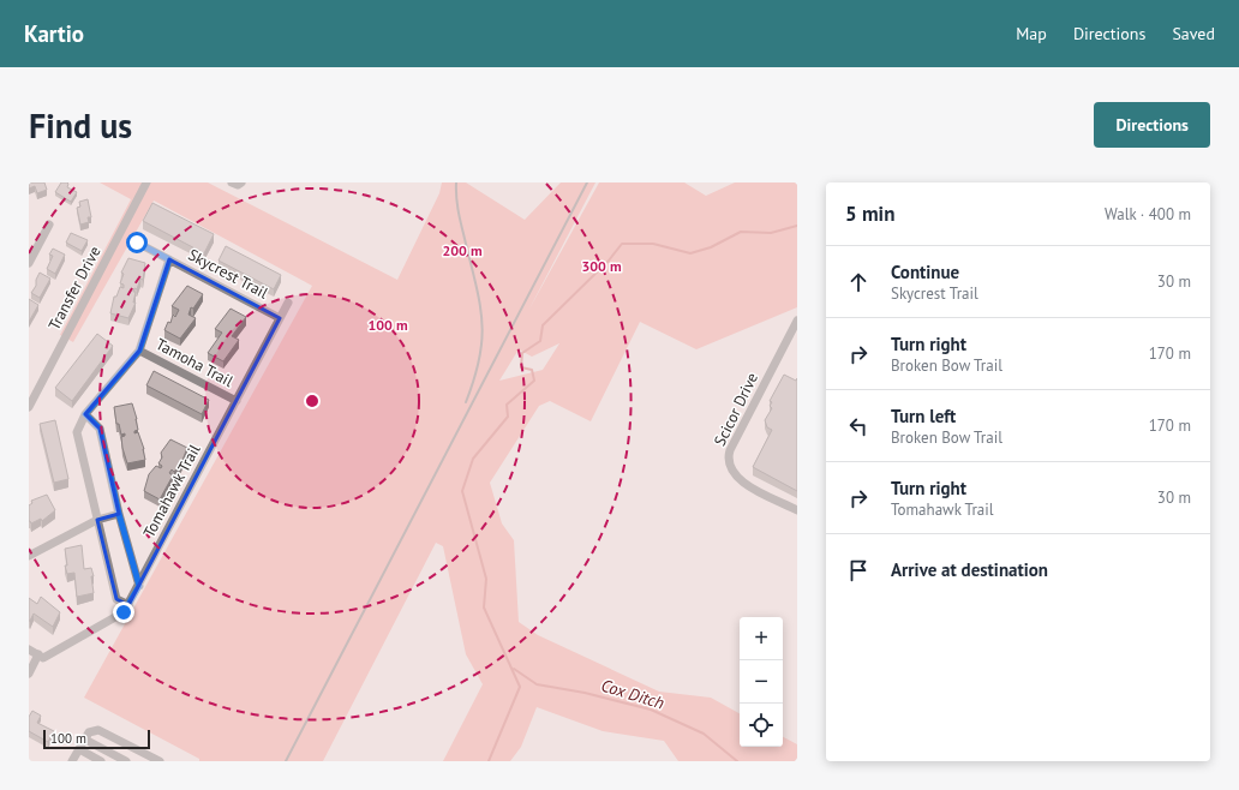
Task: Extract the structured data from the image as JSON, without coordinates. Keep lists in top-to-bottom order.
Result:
{
  "streets": {
    "street": [
      "Skycrest Trail",
      "Transfer Drive",
      "Tamoha Trail",
      "Scicor Drive",
      "Tomahawk Trail"
    ]
  },
  "crossings": [
    ["Skycrest Trail", "Tomahawk Trail"],
    ["Tamoha Trail", "Tomahawk Trail"]
  ],
  "water": ["Cox Ditch"],
  "scale_bar": "100 m",
  "page": {
    "header": "Kartio",
    "nav": ["Map", "Directions", "Saved"],
    "buttons": "Directions",
    "title": "Find us",
    "heading": ["5 min", "Walk · 400 m"],
    "list": [
      ["Continue", "Skycrest Trail", "30 m"],
      ["Turn right", "Broken Bow Trail", "170 m"],
      ["Turn left", "Broken Bow Trail", "170 m"],
      ["Turn right", "Tomahawk Trail", "30 m"],
      "Arrive at destination"
    ],
    "map_buttons": ["+", "−"],
    "scale": "100 m"
  },
  "rings": ["200 m", "300 m", "100 m"]
}
